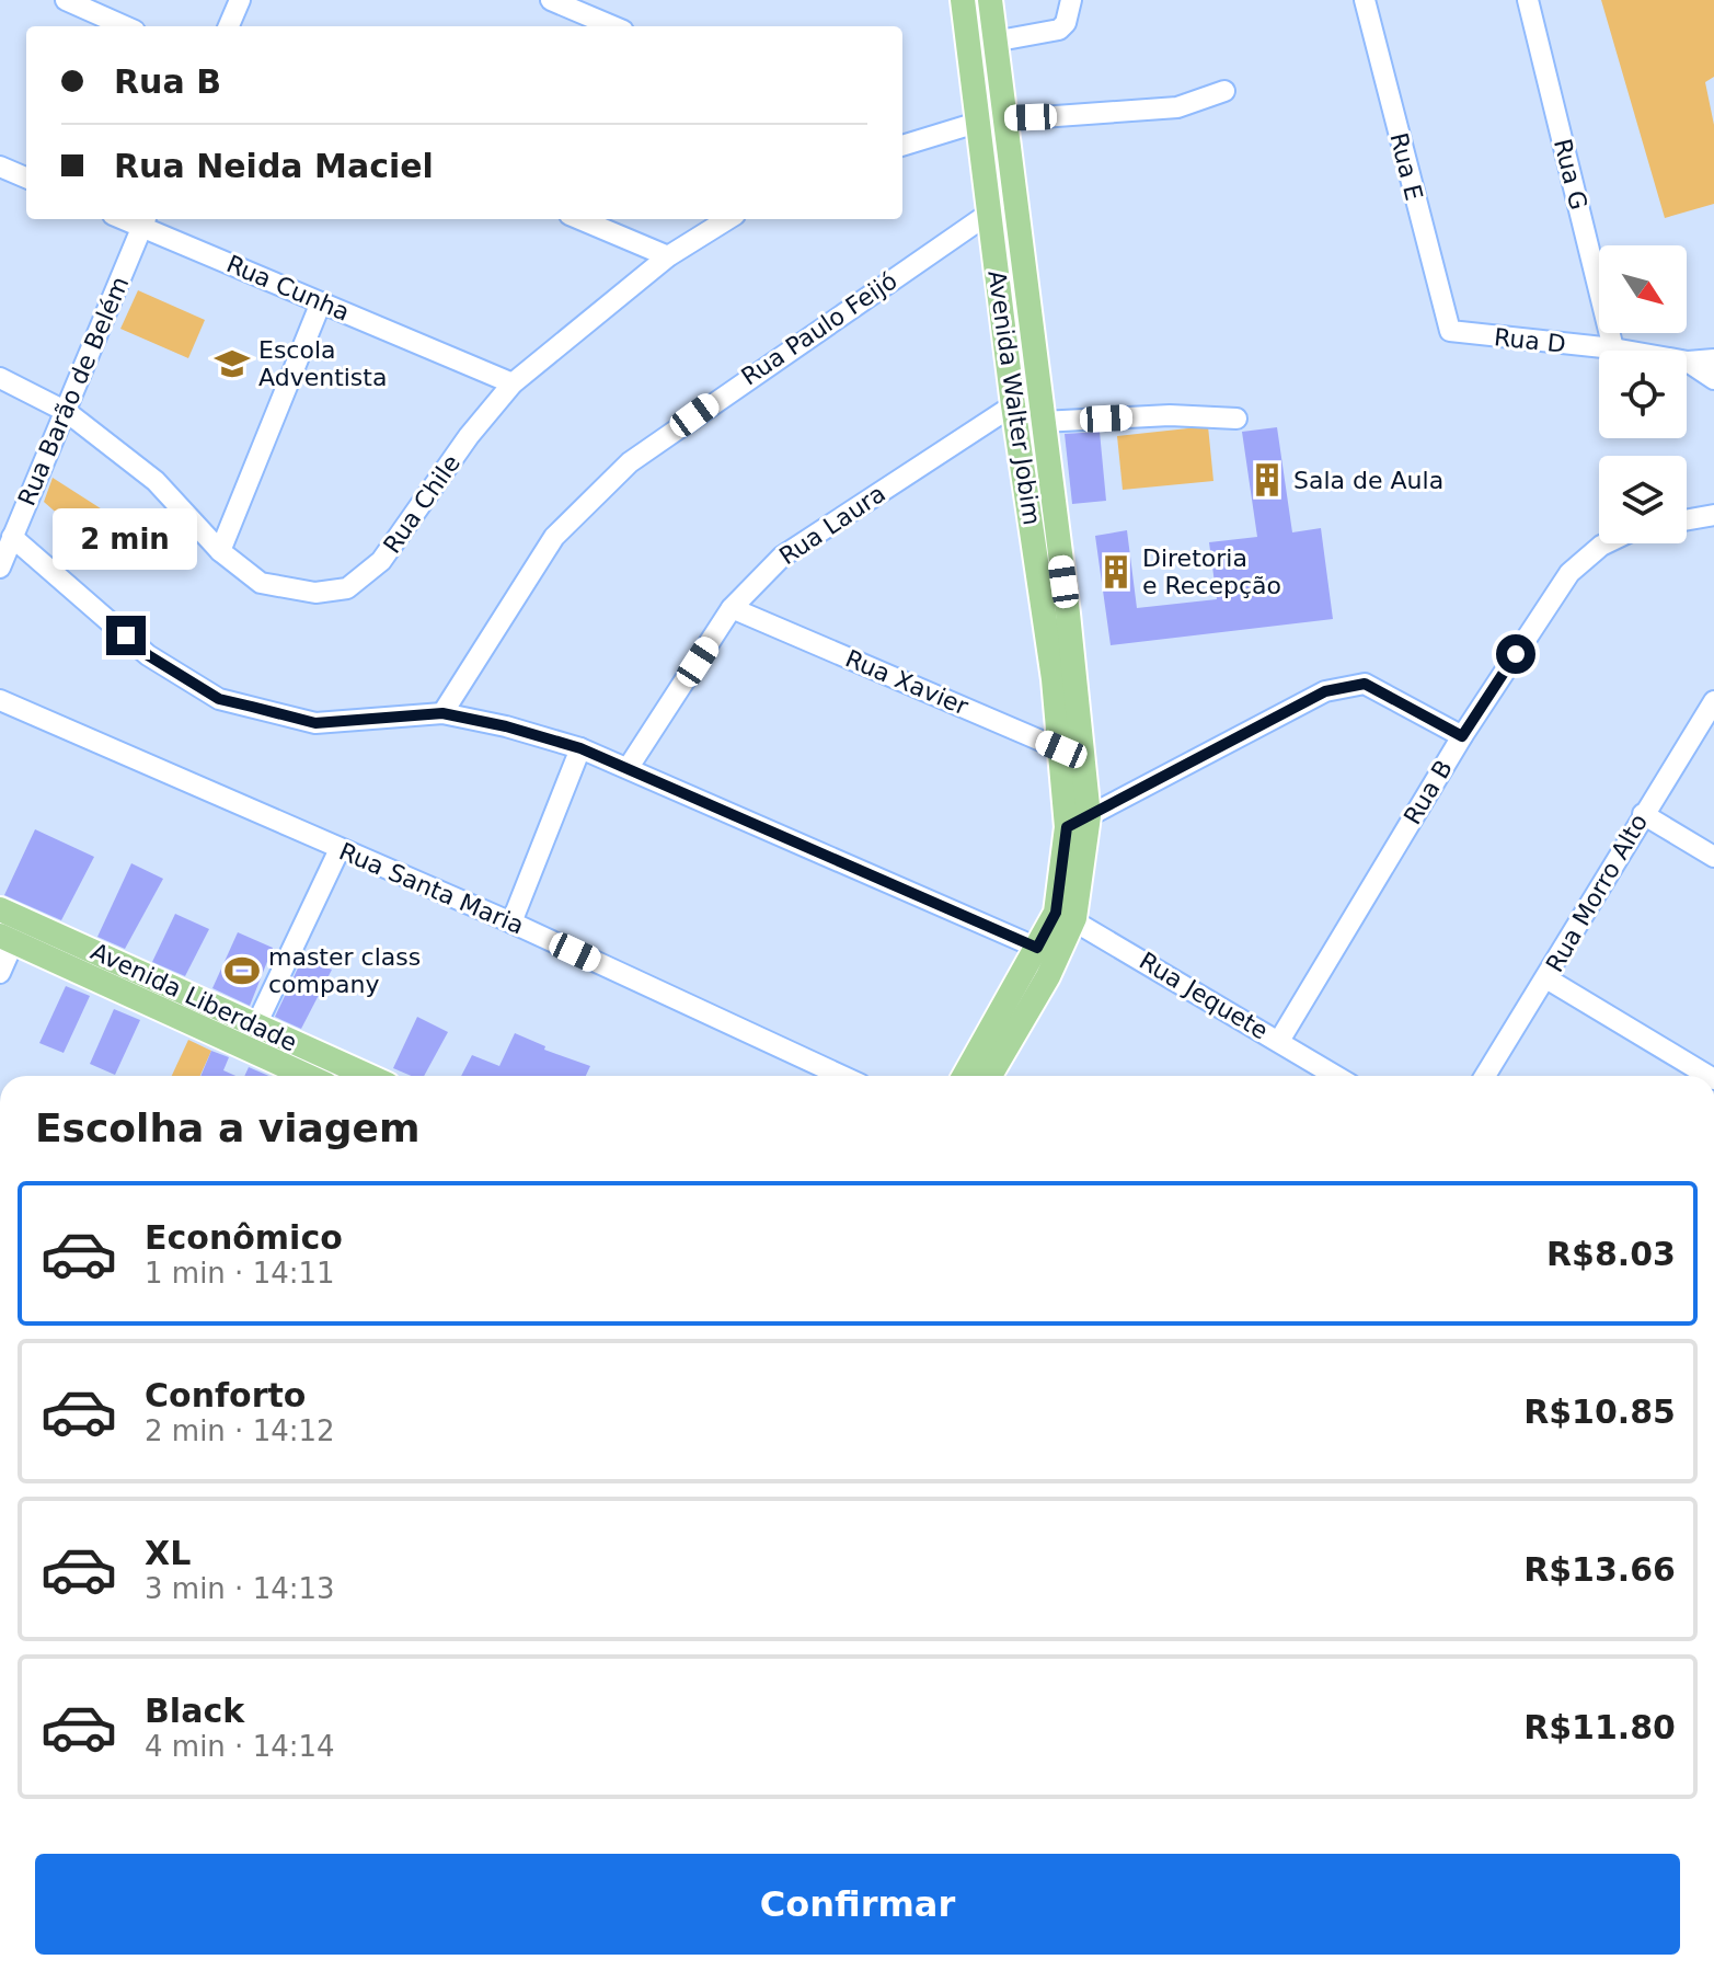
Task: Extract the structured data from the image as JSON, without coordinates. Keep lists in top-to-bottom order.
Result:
{
  "streets": {
    "main road": ["Avenida Walter Jobim", "Avenida Liberdade"],
    "street": [
      "Rua E",
      "Rua G",
      "Rua Cunha",
      "Rua Paulo Feijó",
      "Rua D",
      "Rua Barão de Belém",
      "Rua Chile",
      "Rua Laura",
      "Rua Xavier",
      "Rua B",
      "Rua Santa Maria",
      "Rua Morro Alto",
      "Rua Jequete"
    ]
  },
  "crossings": [
    ["Rua E", "Rua D"],
    ["Rua G", "Rua D"],
    ["Rua Cunha", "Rua Barão de Belém"],
    ["Rua Cunha", "Rua Chile"],
    ["Rua Paulo Feijó", "Avenida Walter Jobim"],
    ["Rua Barão de Belém", "Rua Chile"],
    ["Avenida Walter Jobim", "Rua Laura"],
    ["Avenida Walter Jobim", "Rua Xavier"],
    ["Avenida Walter Jobim", "Rua Jequete"],
    ["Rua Laura", "Rua Xavier"],
    ["Rua B", "Rua Jequete"]
  ],
  "places": {
    "school or university": ["Escola Adventista"],
    "building": ["Sala de Aula", "Diretoria e Recepção"],
    "sports": ["master class company"]
  },
  "north": "bottom right",
  "page": {
    "banner": ["Rua B", "Rua Neida Maciel"],
    "bubble": "2 min",
    "heading": "Escolha a viagem",
    "list": [
      {
        "name": "Econômico",
        "note": "1 min · 14:11",
        "value": "R$8.03"
      },
      {
        "name": "Conforto",
        "note": "2 min · 14:12",
        "value": "R$10.85"
      },
      {
        "name": "XL",
        "note": "3 min · 14:13",
        "value": "R$13.66"
      },
      {
        "name": "Black",
        "note": "4 min · 14:14",
        "value": "R$11.80"
      }
    ],
    "buttons": "Confirmar"
  }
}
